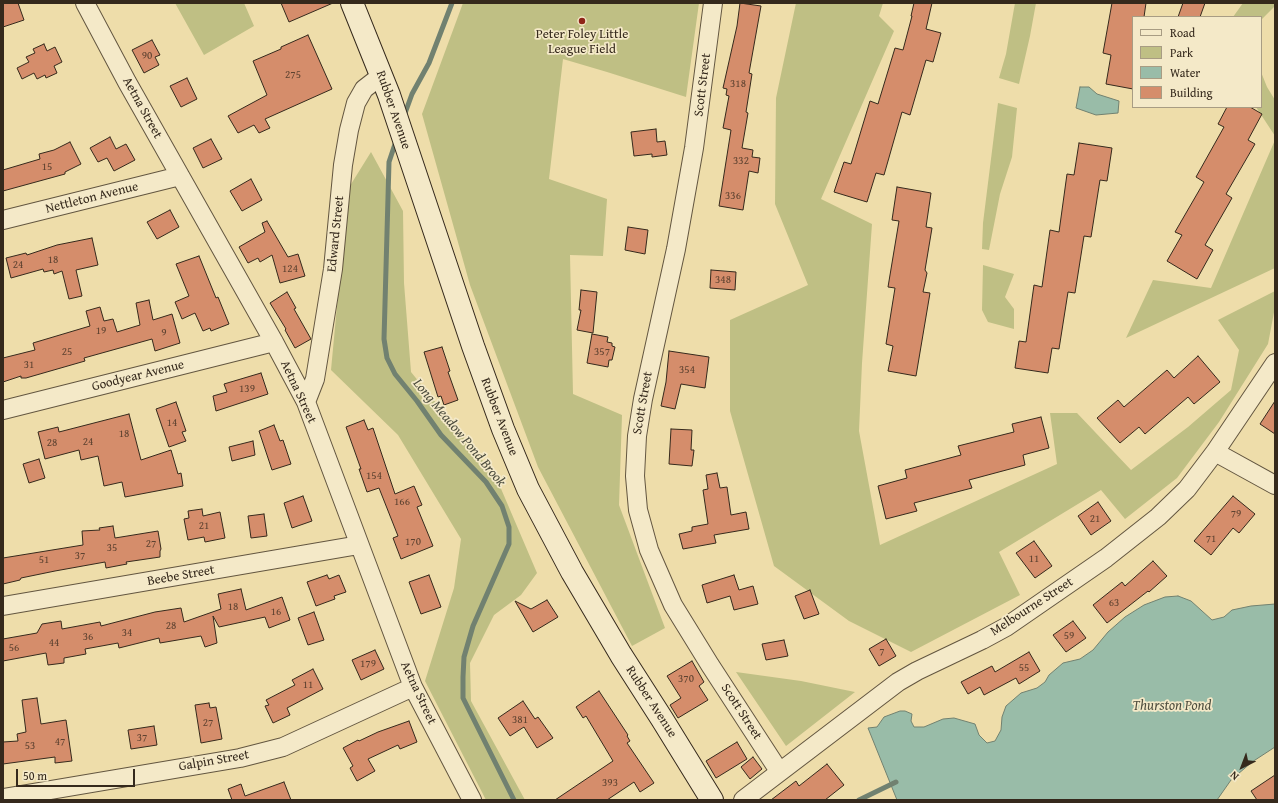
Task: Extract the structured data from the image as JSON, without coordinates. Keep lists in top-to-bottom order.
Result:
{
  "streets": {
    "street": [
      "Scott Street",
      "Aetna Street",
      "Rubber Avenue",
      "Nettleton Avenue",
      "Edward Street",
      "Goodyear Avenue",
      "Beebe Street",
      "Melbourne Street",
      "Galpin Street"
    ]
  },
  "crossings": [
    ["Scott Street", "Melbourne Street"],
    ["Aetna Street", "Nettleton Avenue"],
    ["Aetna Street", "Edward Street"],
    ["Aetna Street", "Goodyear Avenue"],
    ["Aetna Street", "Beebe Street"],
    ["Aetna Street", "Galpin Street"],
    ["Rubber Avenue", "Edward Street"]
  ],
  "water": ["Long Meadow Pond Brook", "Thurston Pond"],
  "places": ["Peter Foley Little League Field"],
  "house_numbers": [
    "90",
    "275",
    "318",
    "332",
    "15",
    "336",
    "18",
    "24",
    "124",
    "348",
    "19",
    "9",
    "25",
    "357",
    "31",
    "354",
    "139",
    "14",
    "18",
    "24",
    "28",
    "154",
    "166",
    "79",
    "21",
    "21",
    "71",
    "170",
    "27",
    "35",
    "37",
    "11",
    "51",
    "63",
    "18",
    "16",
    "28",
    "34",
    "59",
    "36",
    "44",
    "56",
    "7",
    "179",
    "55",
    "370",
    "11",
    "381",
    "27",
    "37",
    "47",
    "53",
    "393"
  ],
  "legend": [
    "Road",
    "Park",
    "Water",
    "Building"
  ],
  "scale_bar": "50 m",
  "north": "bottom left"
}
